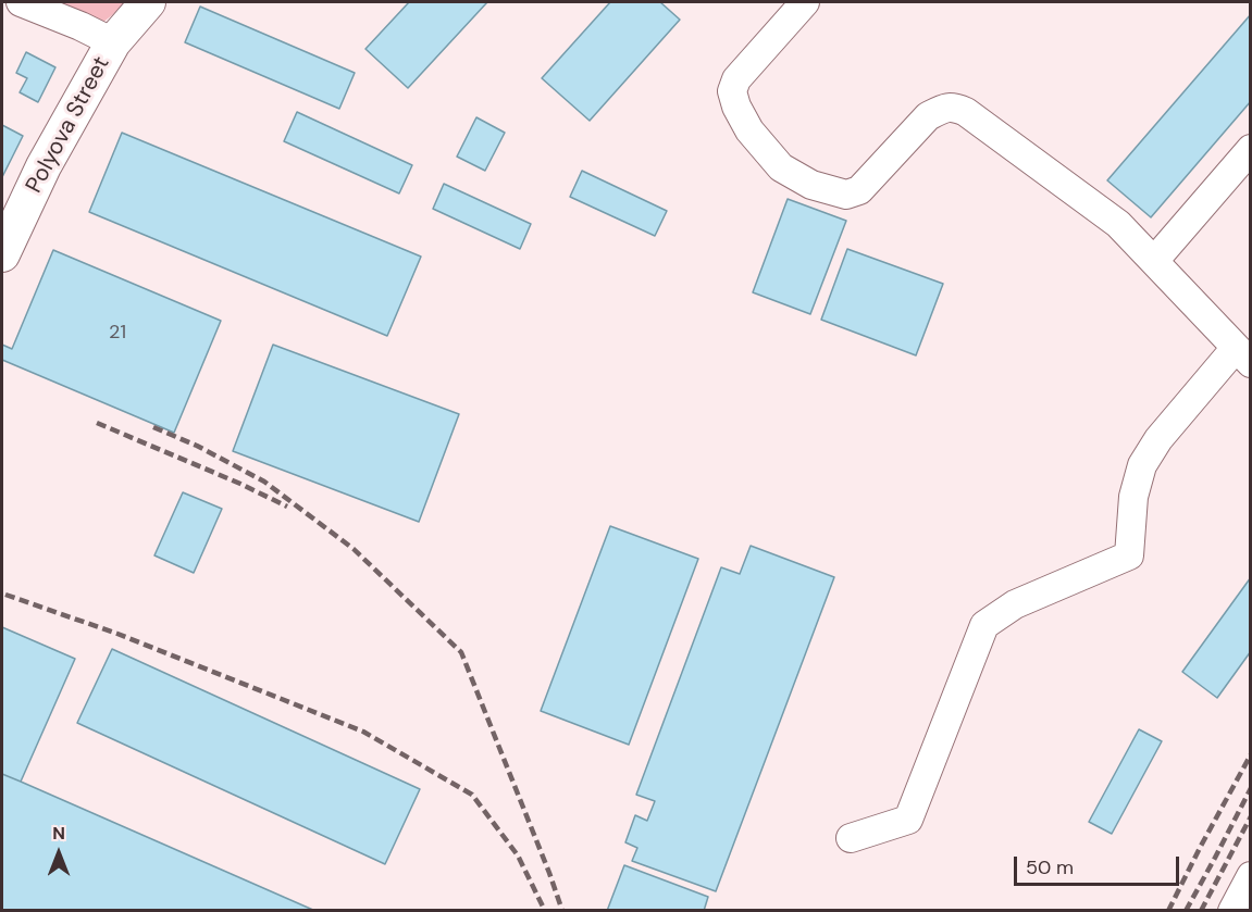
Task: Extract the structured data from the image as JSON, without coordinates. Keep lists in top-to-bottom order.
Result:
{
  "streets": {
    "main road": ["Polyova Street"]
  },
  "house_numbers": ["21"],
  "scale_bar": "50 m",
  "north": "top"
}
